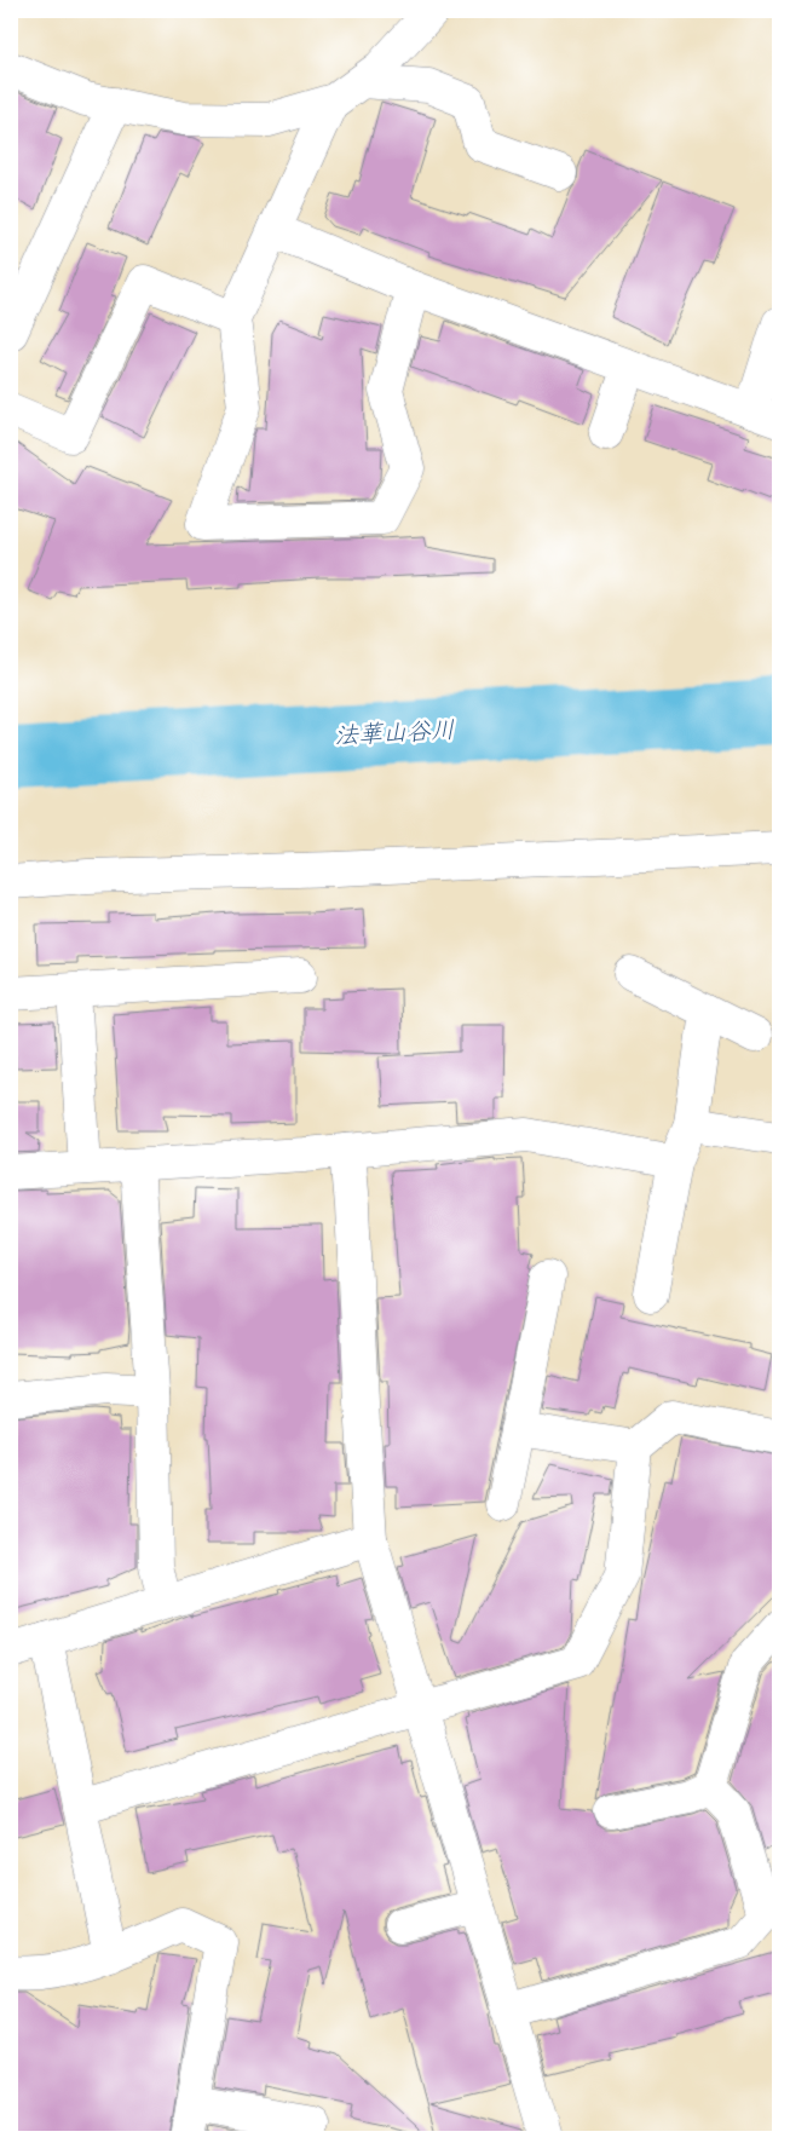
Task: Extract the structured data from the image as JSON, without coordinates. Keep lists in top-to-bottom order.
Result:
{
  "water": ["法華山谷川"]
}
